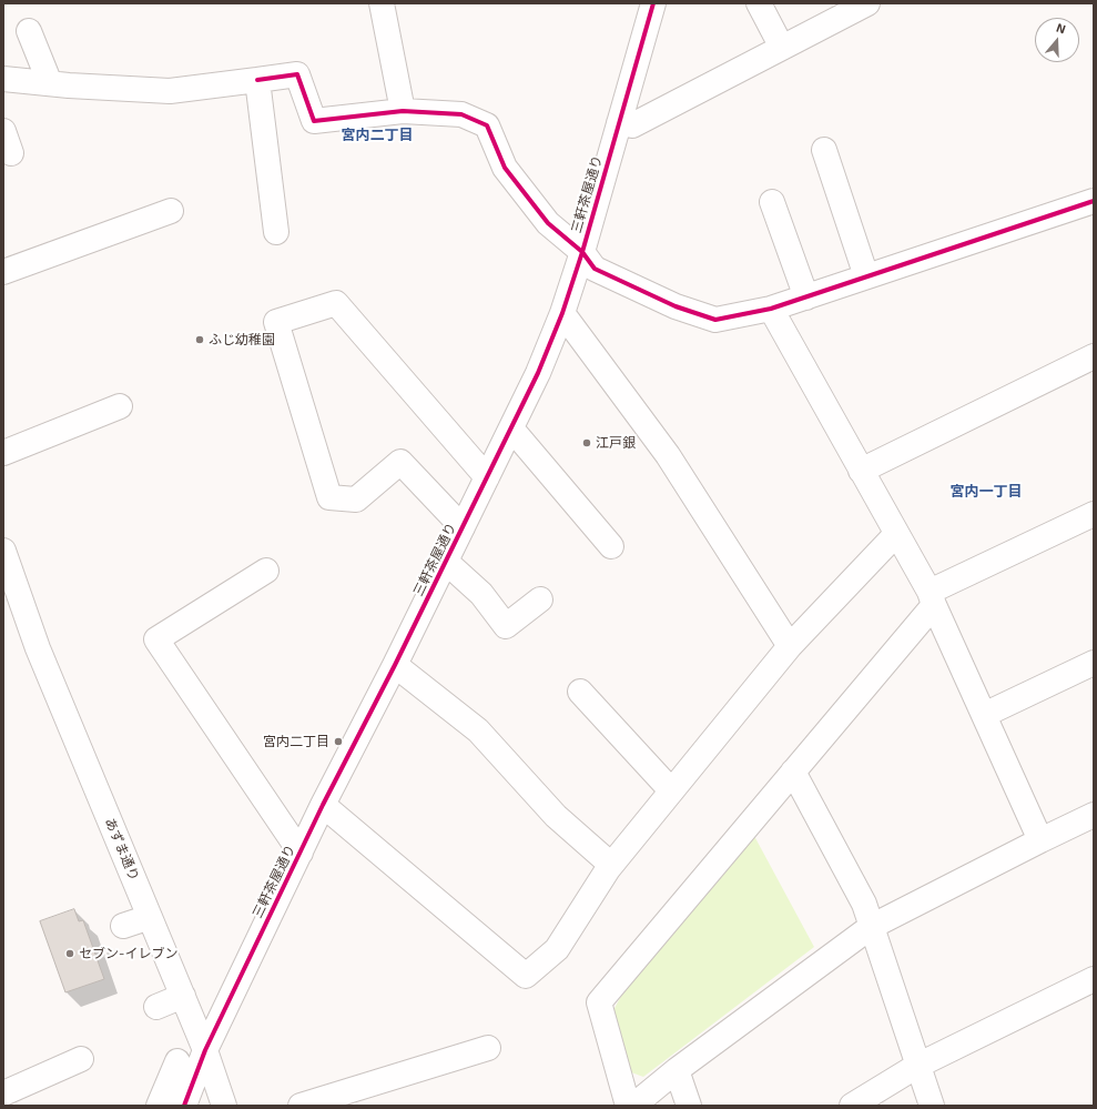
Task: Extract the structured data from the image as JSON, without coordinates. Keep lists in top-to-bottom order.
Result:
{
  "streets": {
    "street": ["三軒茶屋通り", "あずま通り"]
  },
  "crossings": [
    ["三軒茶屋通り", "あずま通り"]
  ],
  "districts": ["宮内二丁目", "宮内一丁目"],
  "places": [
    "ふじ幼稚園",
    "江戸銀",
    "宮内二丁目",
    "セブン-イレブン"
  ],
  "north": "top"
}
